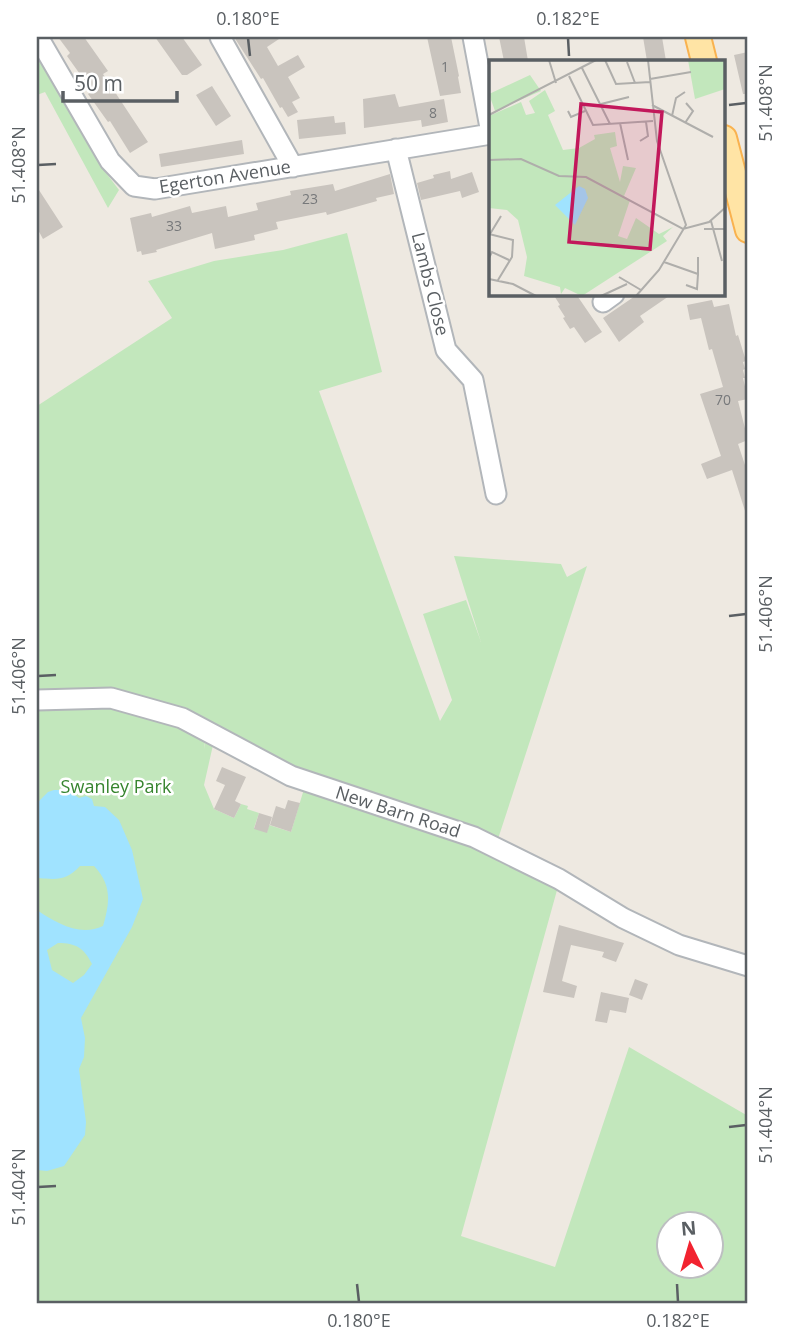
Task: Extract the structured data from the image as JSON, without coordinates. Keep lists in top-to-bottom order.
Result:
{
  "streets": {
    "street": ["Egerton Avenue", "Lambs Close", "New Barn Road"]
  },
  "crossings": [
    ["Egerton Avenue", "Lambs Close"]
  ],
  "parks": ["Swanley Park"],
  "house_numbers": [
    "1",
    "8",
    "23",
    "33",
    "70"
  ],
  "scale_bar": "50 m",
  "north": "top",
  "coordinates": [
    "0.180°E",
    "0.182°E",
    "51.408°N",
    "51.406°N",
    "51.404°N"
  ]
}
